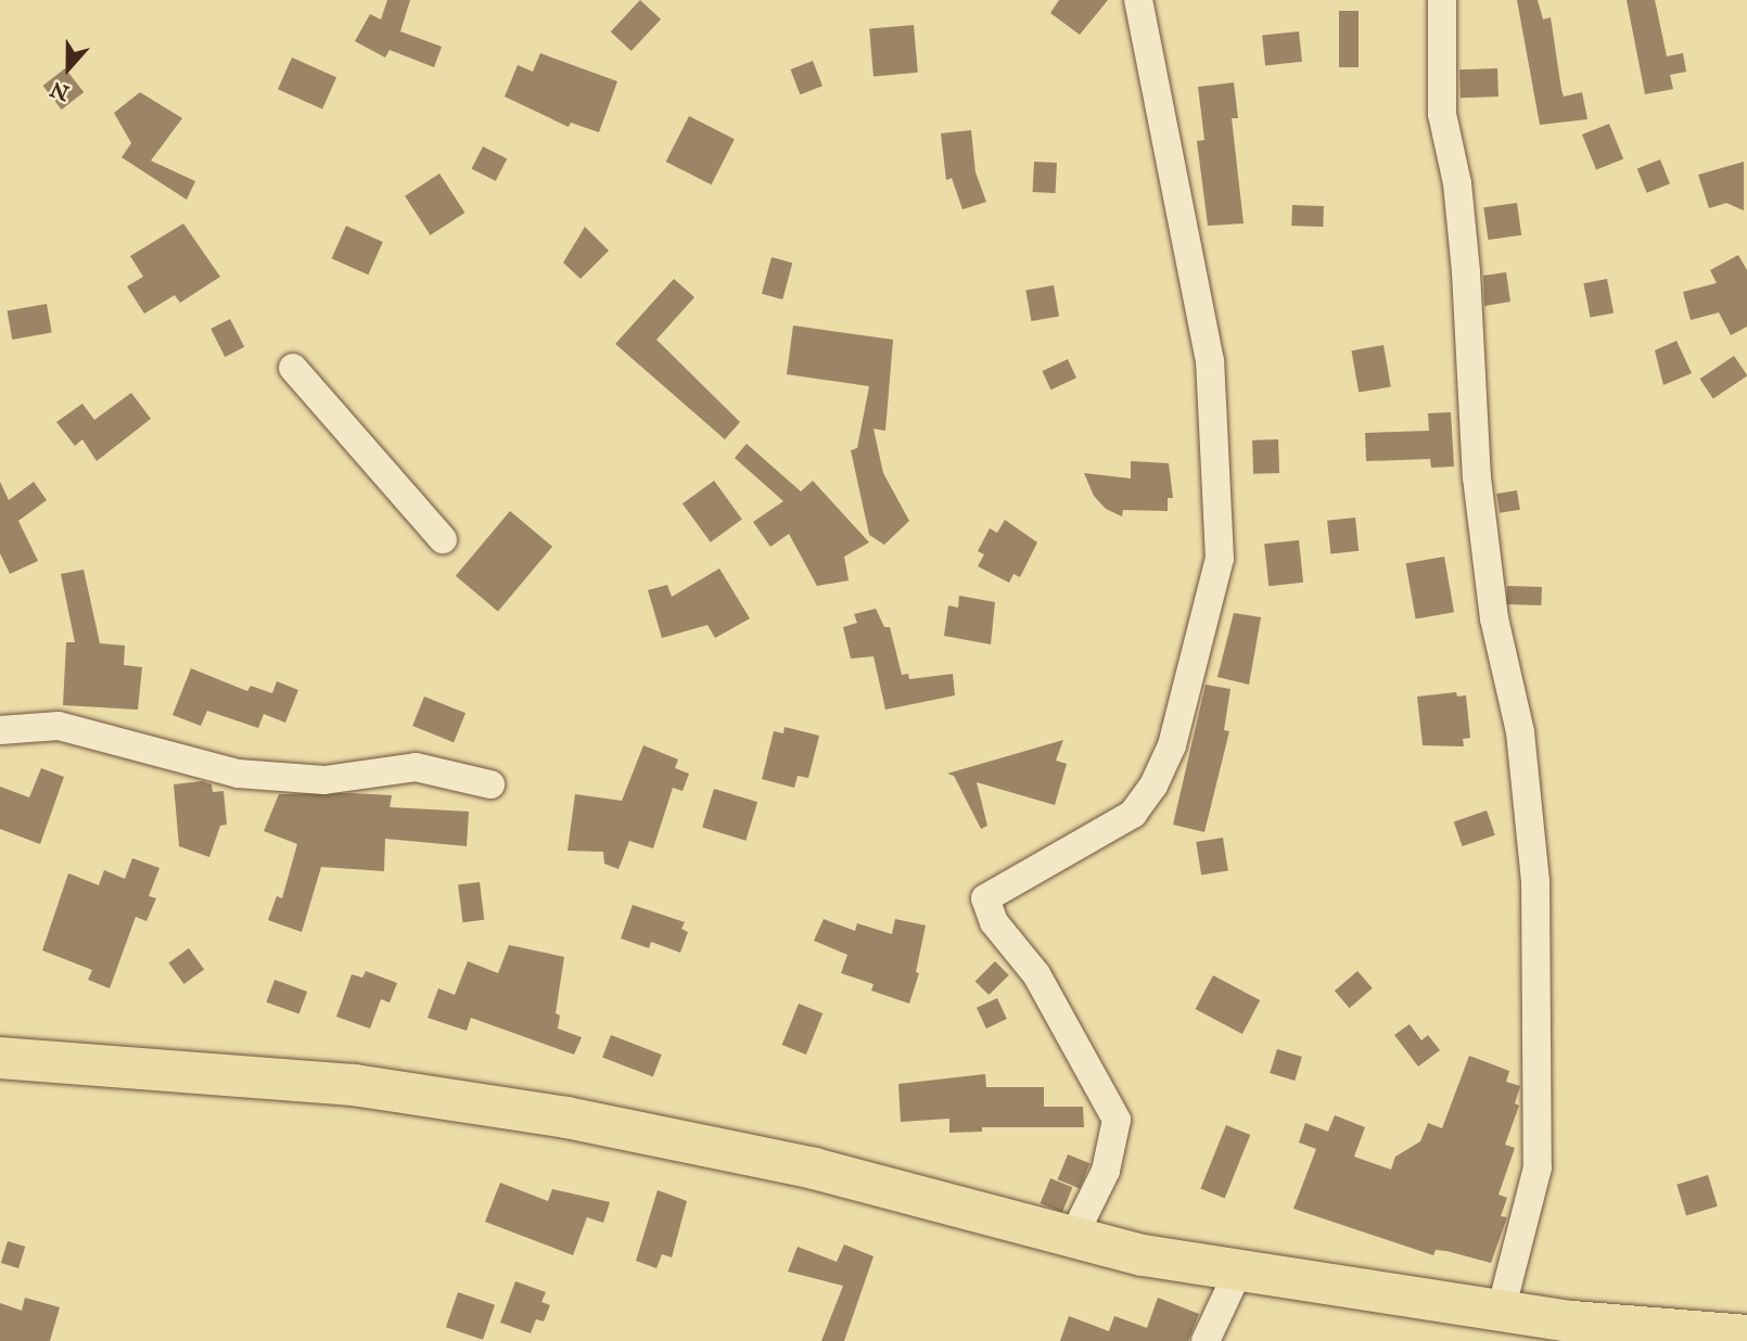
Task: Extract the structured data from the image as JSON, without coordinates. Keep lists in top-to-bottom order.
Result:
{
  "north": "bottom"
}
